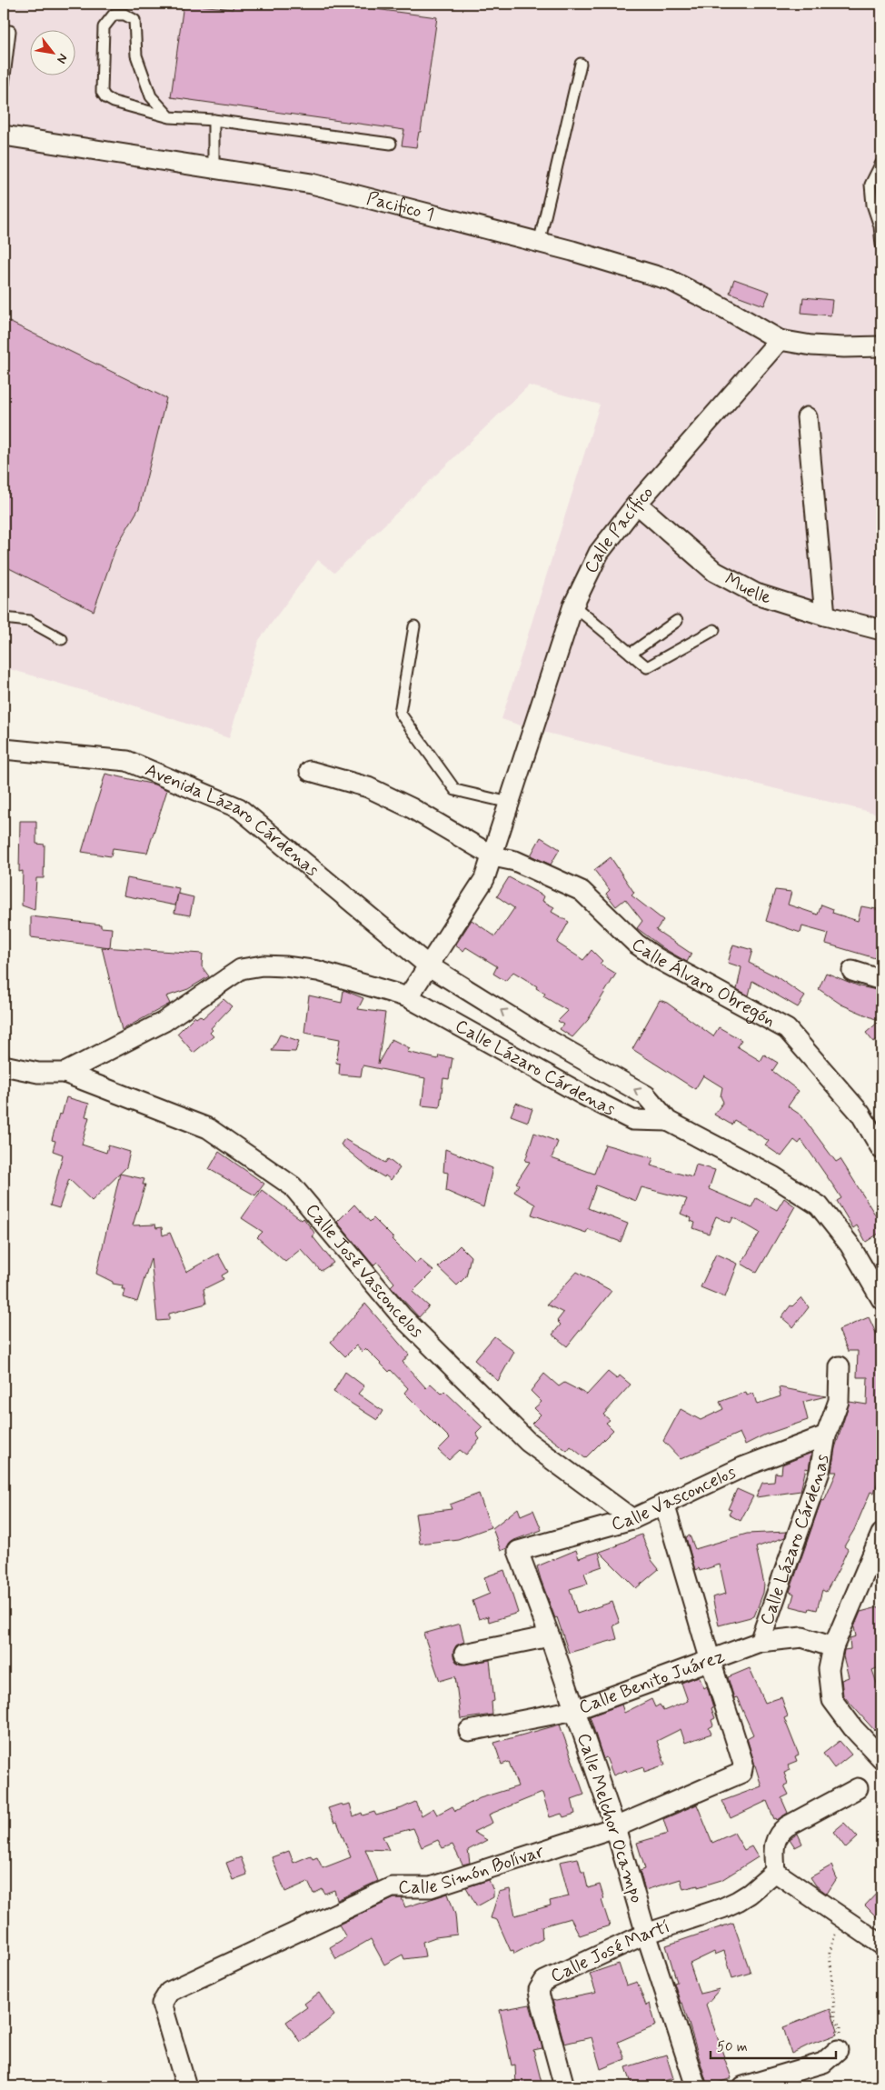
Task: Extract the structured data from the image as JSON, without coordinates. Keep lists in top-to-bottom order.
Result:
{
  "streets": {
    "street": [
      "Pacifico 1",
      "Calle Pacífico",
      "Muelle",
      "Avenida Lázaro Cárdenas",
      "Calle Álvaro Obregón",
      "Calle Lázaro Cárdenas",
      "Calle José Vasconcelos",
      "Calle Vasconcelos",
      "Calle Benito Juárez",
      "Calle Melchor Ocampo",
      "Calle Simón Bolívar",
      "Calle José Martí"
    ]
  },
  "crossings": [
    ["Pacifico 1", "Calle Pacífico"],
    ["Calle Pacífico", "Muelle"],
    ["Calle Pacífico", "Avenida Lázaro Cárdenas"],
    ["Calle Pacífico", "Calle Álvaro Obregón"],
    ["Calle Pacífico", "Calle Lázaro Cárdenas"],
    ["Avenida Lázaro Cárdenas", "Calle Lázaro Cárdenas"],
    ["Calle Lázaro Cárdenas", "Calle José Vasconcelos"],
    ["Calle Lázaro Cárdenas", "Calle Vasconcelos"],
    ["Calle Lázaro Cárdenas", "Calle Benito Juárez"],
    ["Calle José Vasconcelos", "Calle Vasconcelos"],
    ["Calle Vasconcelos", "Calle Melchor Ocampo"],
    ["Calle Benito Juárez", "Calle Melchor Ocampo"],
    ["Calle Benito Juárez", "Calle Simón Bolívar"],
    ["Calle Melchor Ocampo", "Calle Simón Bolívar"],
    ["Calle Melchor Ocampo", "Calle José Martí"]
  ],
  "scale_bar": "50 m",
  "north": "bottom right"
}
